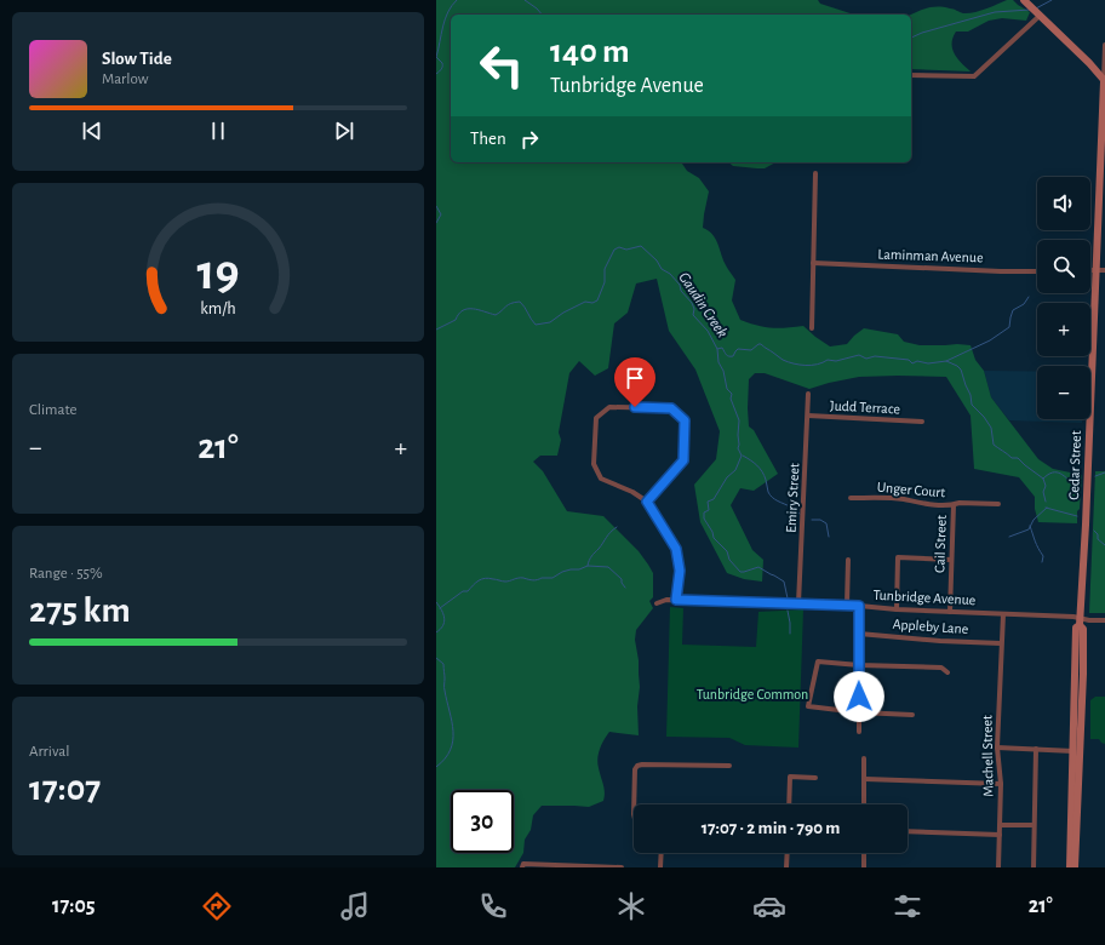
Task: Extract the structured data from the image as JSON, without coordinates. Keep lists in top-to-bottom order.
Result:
{
  "streets": {
    "main road": ["Cedar Street"],
    "street": [
      "Laminman Avenue",
      "Judd Terrace",
      "Unger Court",
      "Emiry Street",
      "Cail Street",
      "Tunbridge Avenue",
      "Appleby Lane",
      "Machell Street"
    ]
  },
  "crossings": [
    ["Judd Terrace", "Emiry Street"],
    ["Cedar Street", "Tunbridge Avenue"],
    ["Unger Court", "Cail Street"],
    ["Emiry Street", "Tunbridge Avenue"],
    ["Cail Street", "Tunbridge Avenue"],
    ["Tunbridge Avenue", "Machell Street"],
    ["Appleby Lane", "Machell Street"]
  ],
  "water": ["Gaudin Creek"],
  "parks": ["Tunbridge Common"],
  "page": {
    "turn": ["140 m", "Tunbridge Avenue"],
    "song": ["Slow Tide", "Marlow"],
    "then": "Then",
    "map_buttons": ["+", "−"],
    "tile": [
      "Climate",
      ["Range · 55%", "275 km"],
      ["Arrival", "17:07"]
    ],
    "heat": ["−", "21°", "+"],
    "limit": "30",
    "trip": "17:07 · 2 min · 790 m",
    "tabs": ["17:05", "21°"],
    "gauge": ["19", "km/h"]
  }
}
